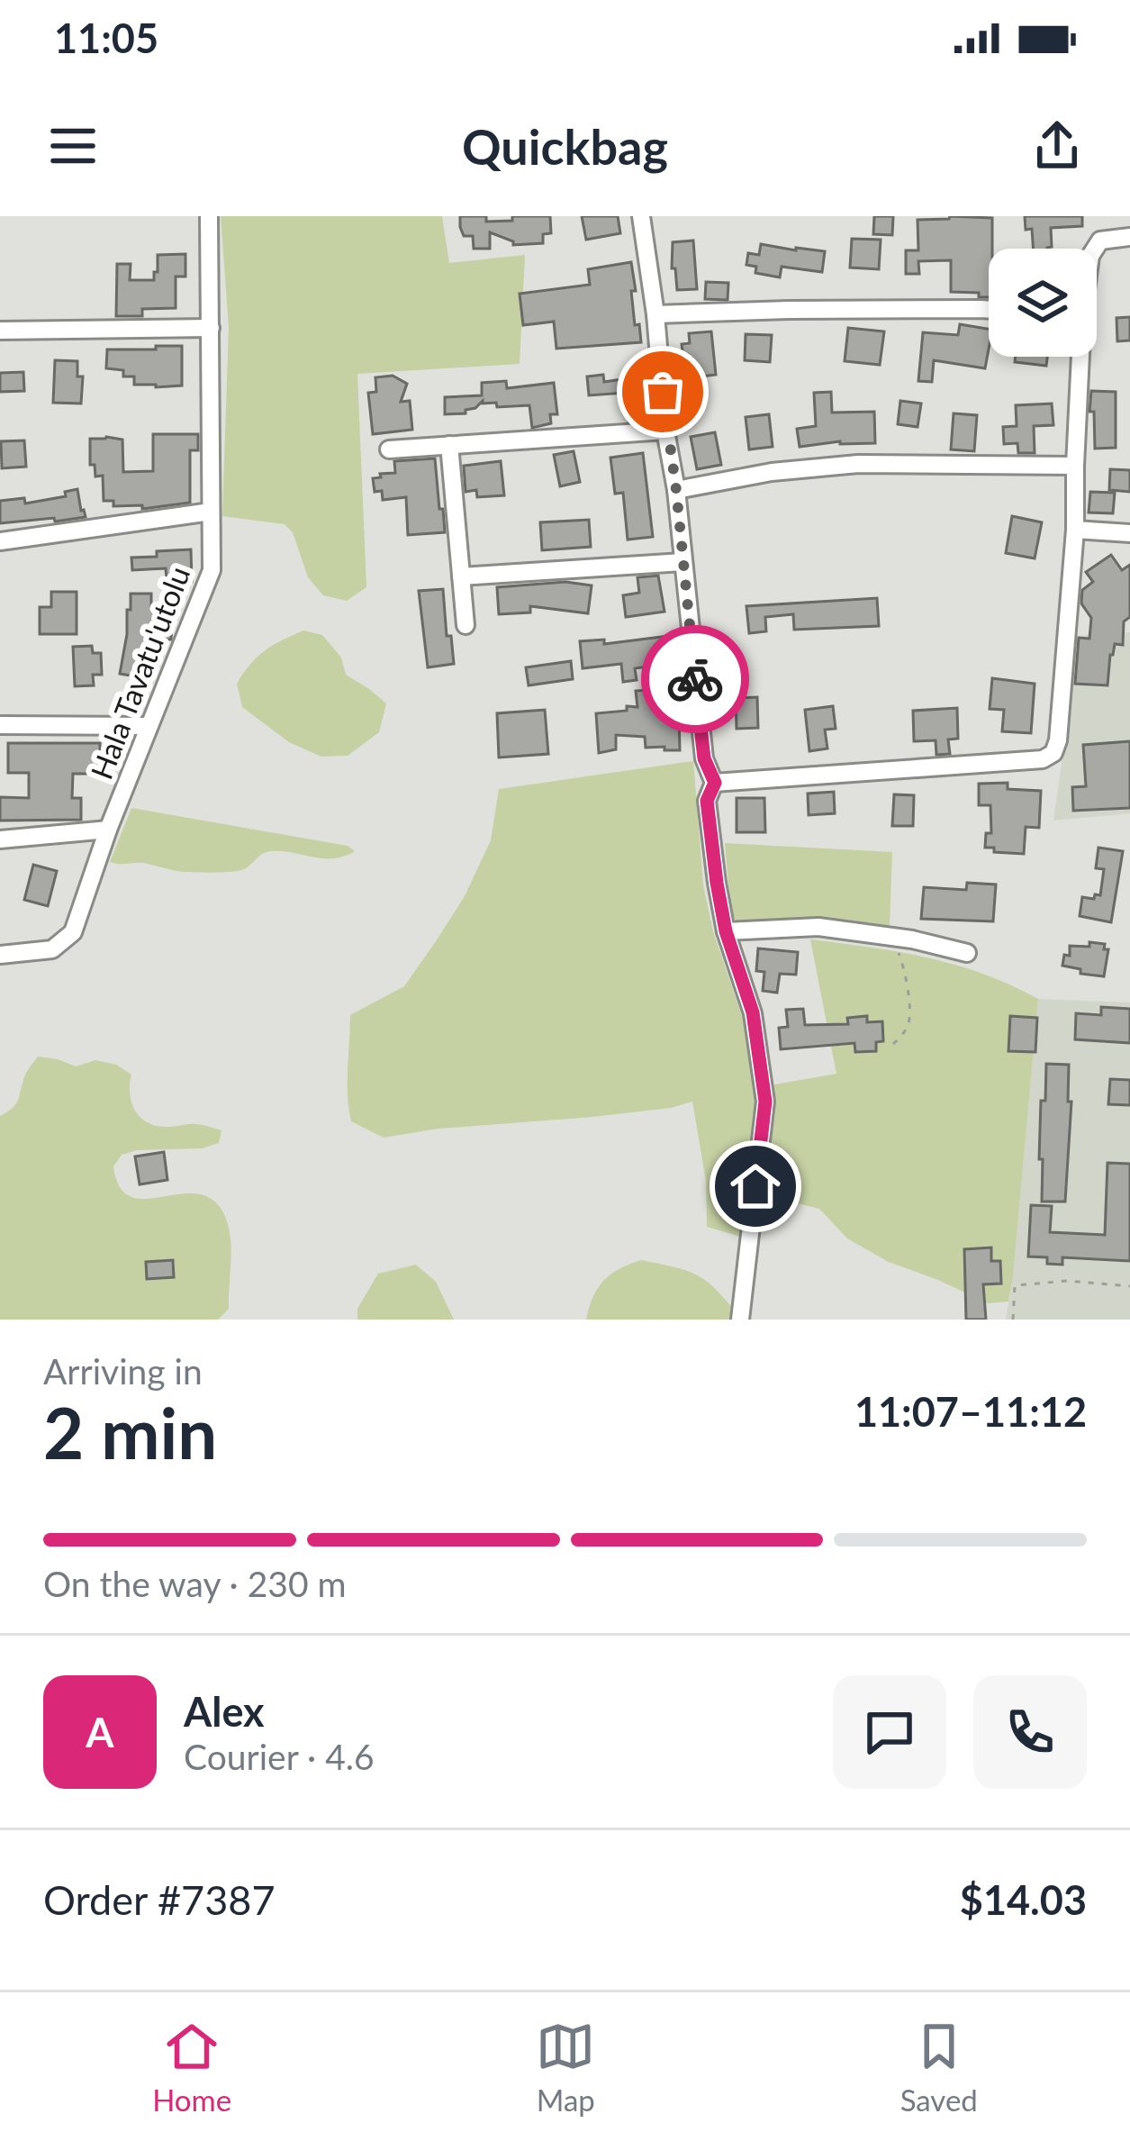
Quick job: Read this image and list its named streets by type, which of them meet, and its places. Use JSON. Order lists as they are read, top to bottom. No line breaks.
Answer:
{"streets":{"street":["Hala Tavatu'utolu"]},"page":{"status":"11:05","header":"Quickbag","heading":["2 min","Arriving in","11:07–11:12"],"panel":["Alex","Courier · 4.6","Order #7387","$14.03"],"bar":"On the way · 230 m","round":"A","tabs":["Home","Map","Saved"]}}
